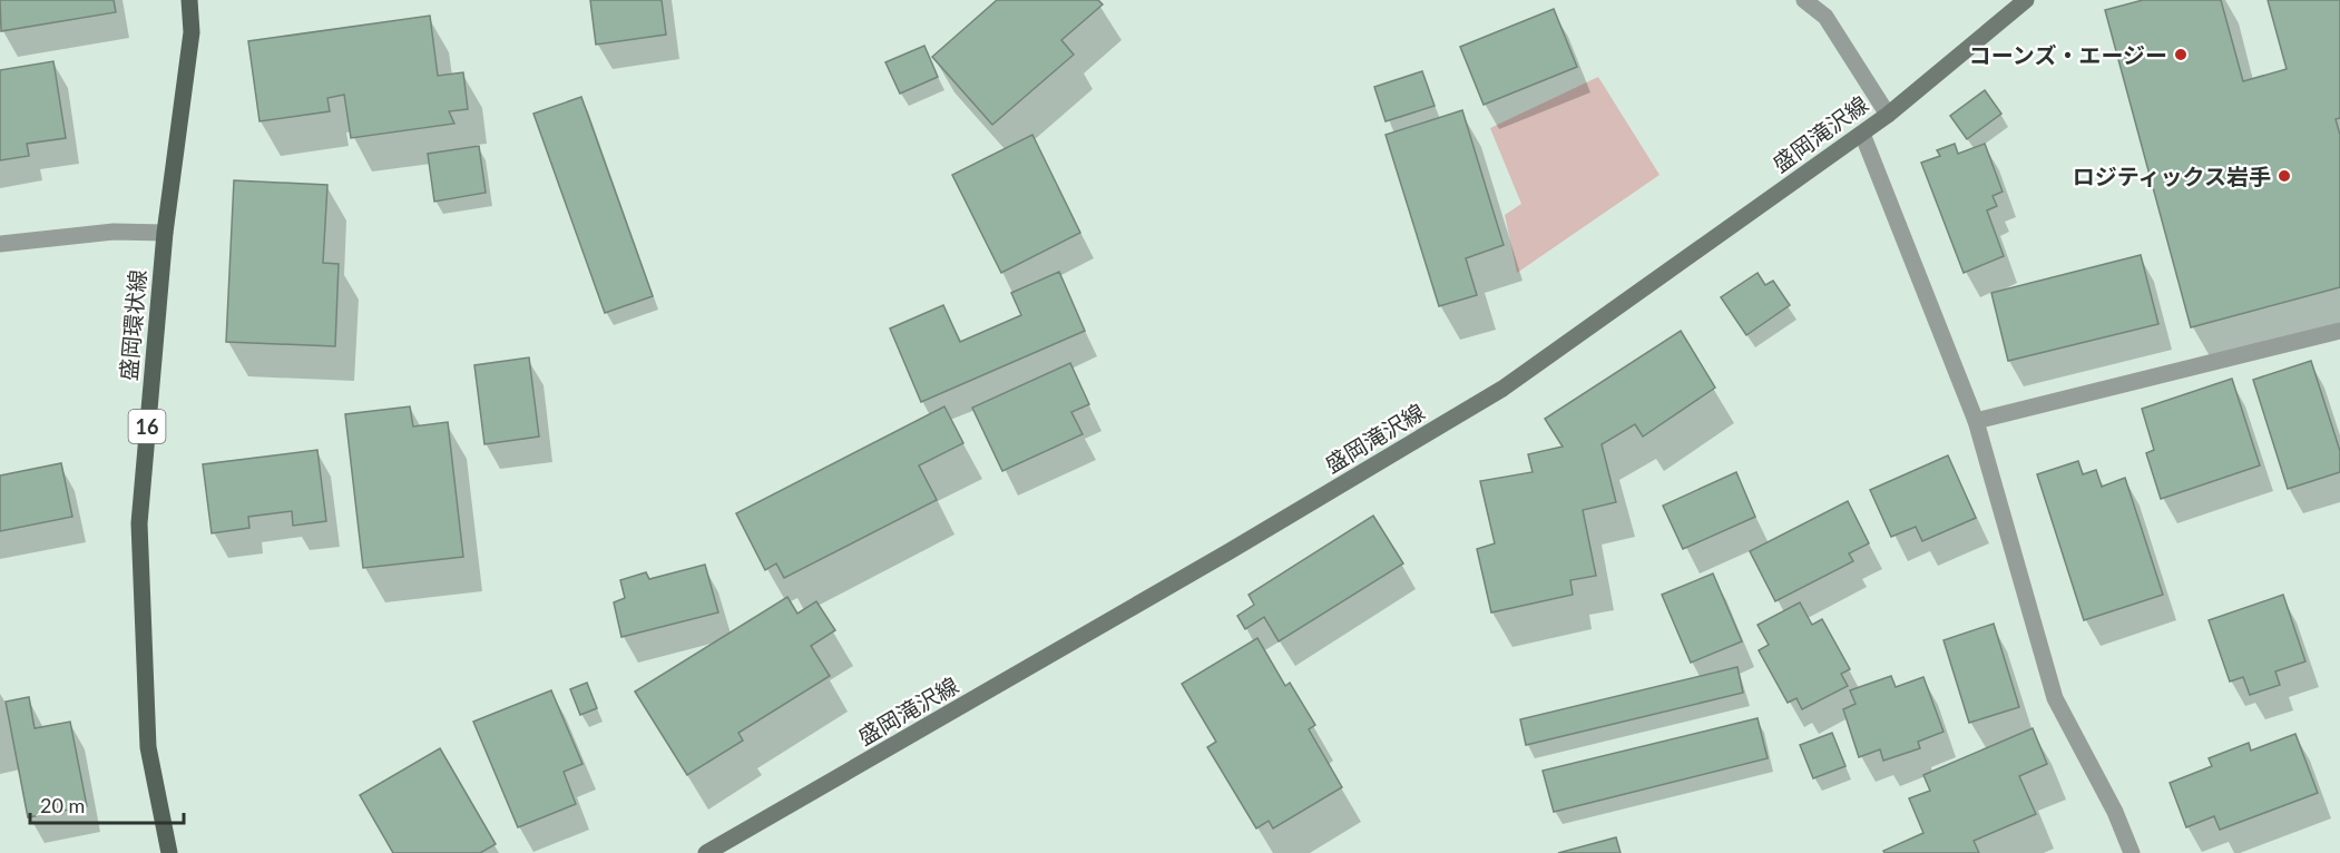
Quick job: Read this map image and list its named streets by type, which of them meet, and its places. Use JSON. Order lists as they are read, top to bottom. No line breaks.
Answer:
{"streets":{"main road":["盛岡滝沢線","盛岡環状線","16"]},"places":["コーンズ・エージー","ロジティックス岩手"],"scale_bar":"20 m"}
